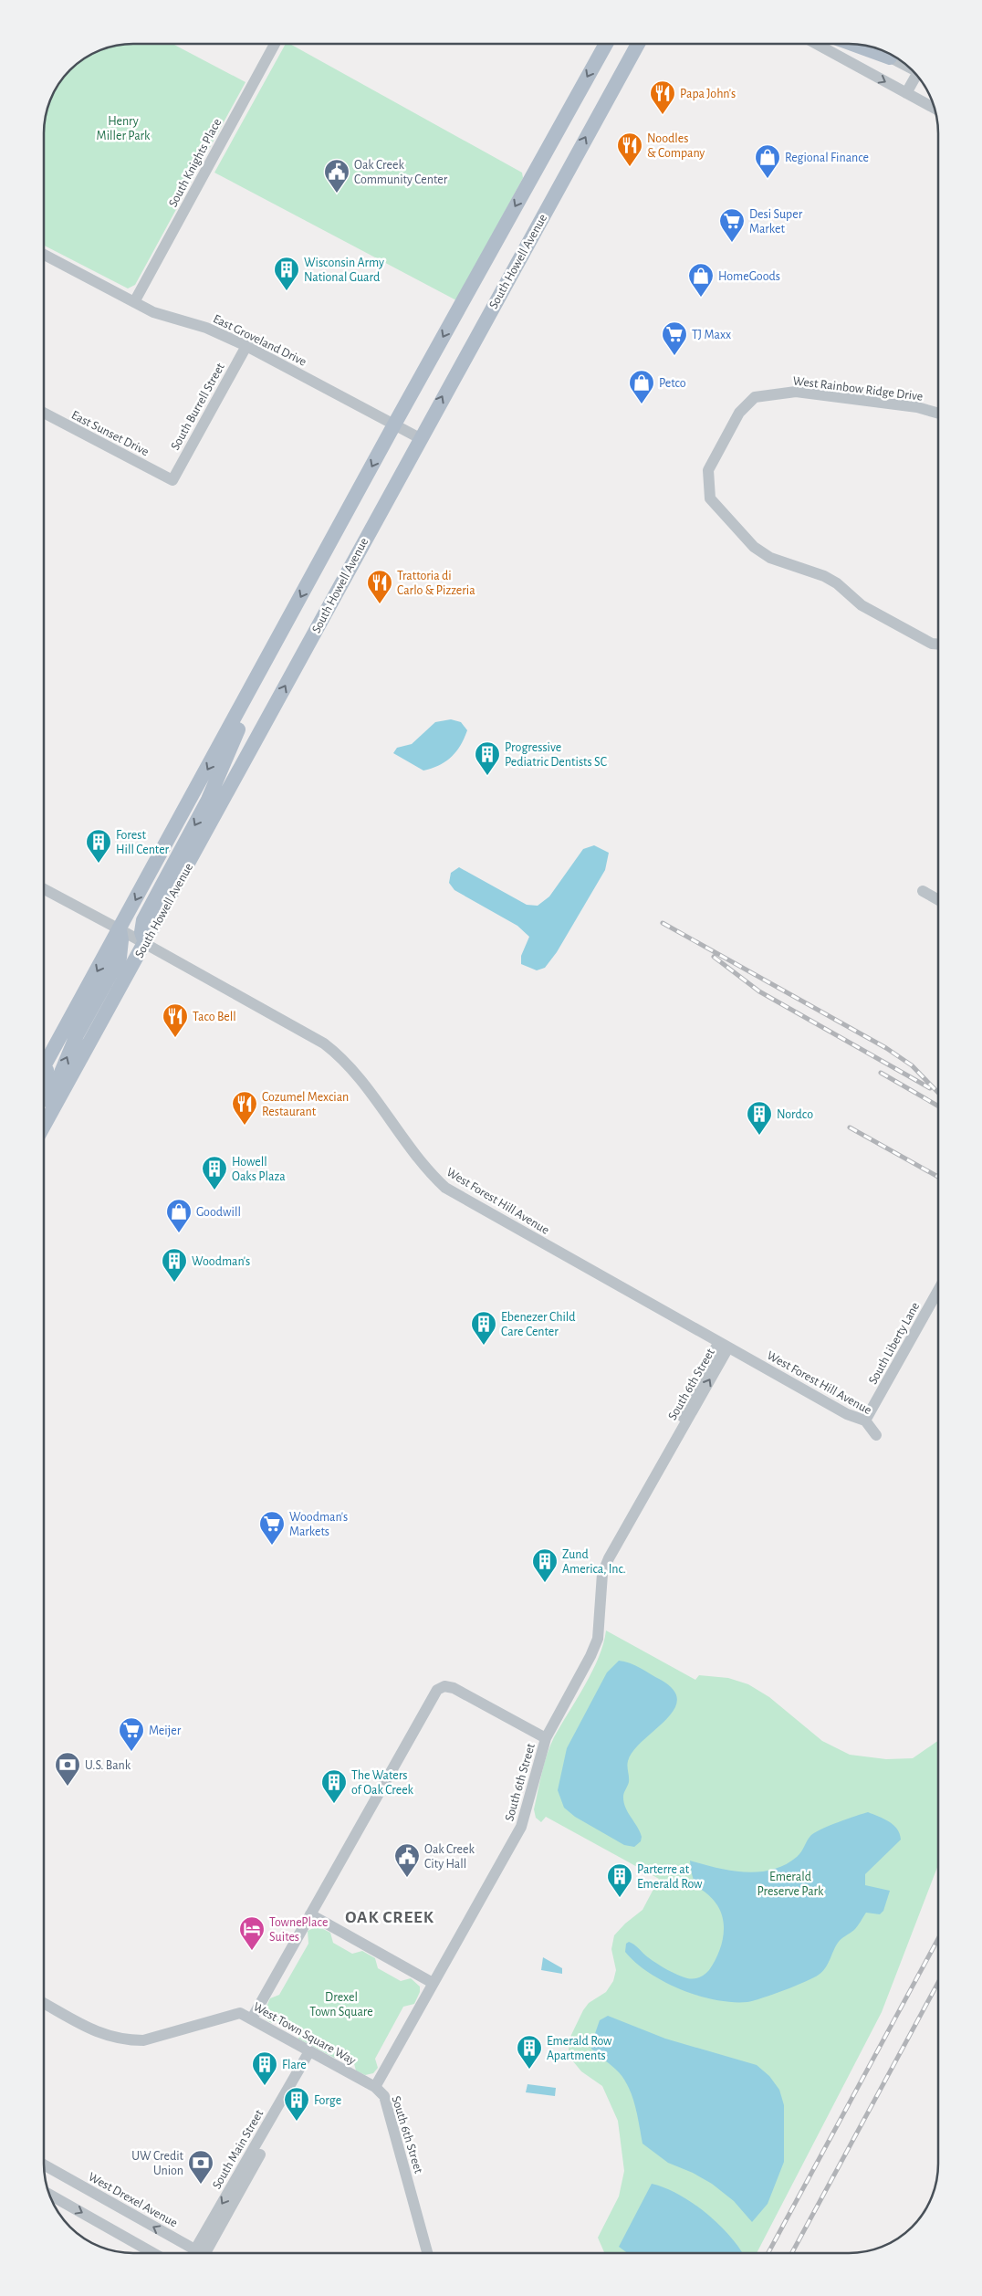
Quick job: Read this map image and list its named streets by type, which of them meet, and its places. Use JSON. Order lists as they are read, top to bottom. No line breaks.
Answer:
{"streets":{"main road":["South Howell Avenue"],"street":["South Knights Place","East Groveland Drive","West Rainbow Ridge Drive","South Burrell Street","East Sunset Drive","West Forest Hill Avenue","South Liberty Lane","South 6th Street","West Town Square Way","South Main Street","West Drexel Avenue"]},"crossings":[["South Knights Place","East Groveland Drive"],["South Howell Avenue","East Groveland Drive"],["South Howell Avenue","West Forest Hill Avenue"],["East Groveland Drive","South Burrell Street"],["South Burrell Street","East Sunset Drive"],["West Forest Hill Avenue","South Liberty Lane"],["West Forest Hill Avenue","South 6th Street"],["South 6th Street","West Town Square Way"],["West Town Square Way","South Main Street"]],"districts":["OAK CREEK"],"parks":["Henry Miller Park","Emerald Preserve Park","Drexel Town Square"],"places":{"restaurant":["Papa John's","Noodles & Company","Trattoria di Carlo & Pizzeria","Taco Bell","Cozumel Mexcian Restaurant"],"shop":["Regional Finance","HomeGoods","Petco","Goodwill"],"public building":["Oak Creek Community Center","Oak Creek City Hall"],"supermarket":["Desi Super Market","TJ Maxx","Woodman's Markets","Meijer"],"building":["Wisconsin Army National Guard","Progressive Pediatric Dentists SC","Forest Hill Center","Nordco","Howell Oaks Plaza","Woodman's","Ebenezer Child Care Center","Zund America, Inc.","The Waters of Oak Creek","Parterre at Emerald Row","Emerald Row Apartments","Flare","Forge"],"bank":["U.S. Bank","UW Credit Union"],"hotel":["TownePlace Suites"]}}
